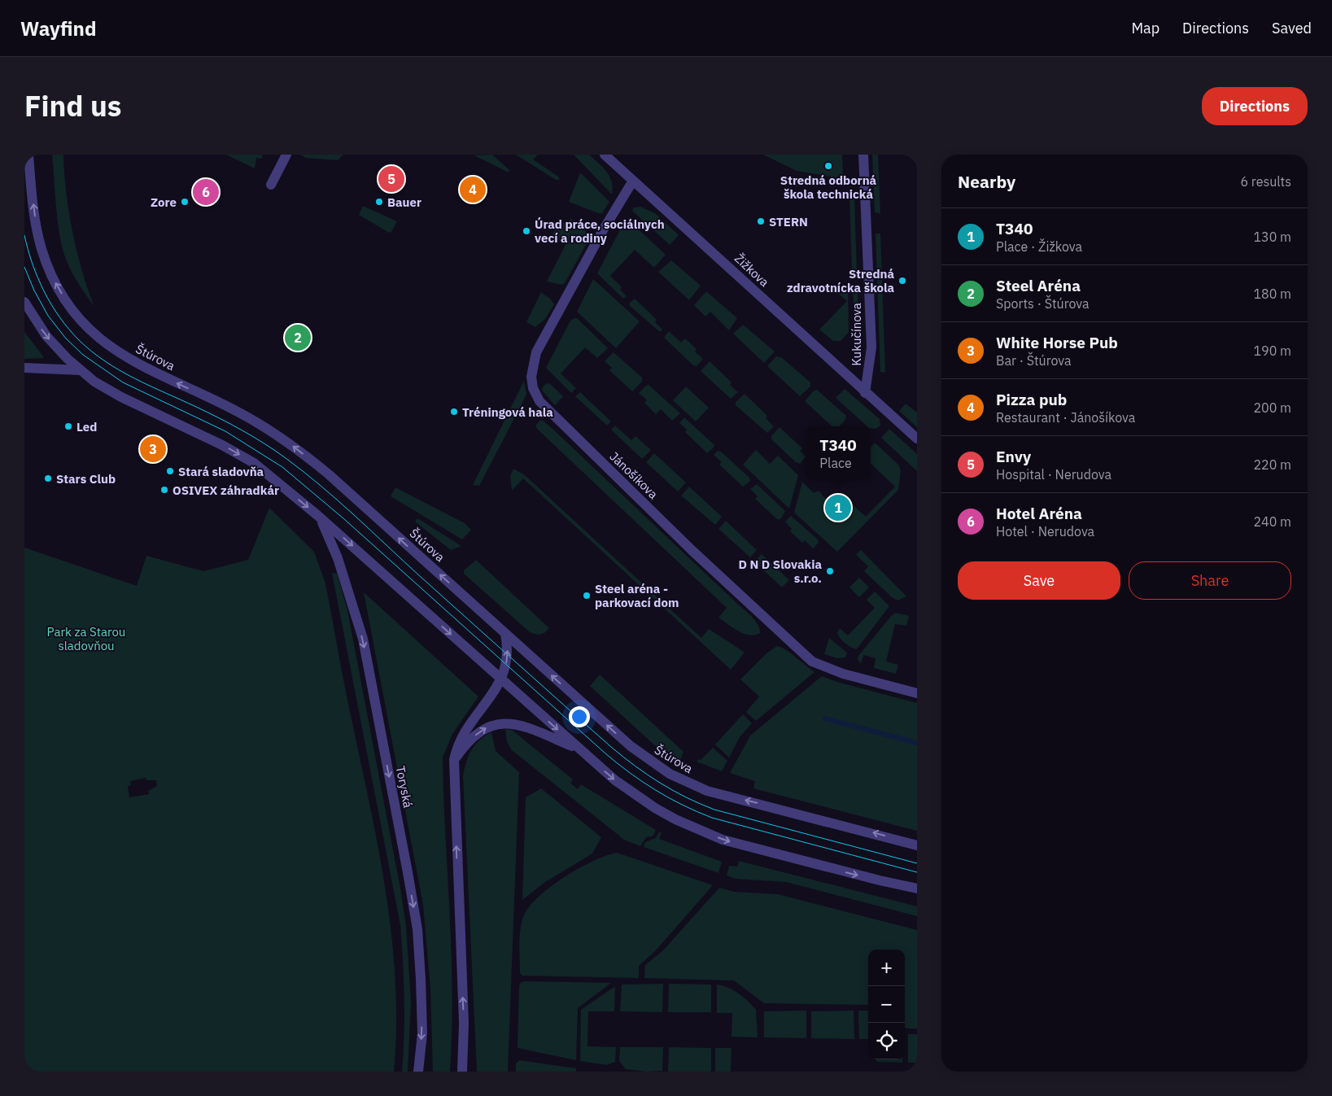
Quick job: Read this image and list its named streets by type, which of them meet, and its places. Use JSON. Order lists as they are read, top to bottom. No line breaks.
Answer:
{"streets":{"street":["Žižkova","Kukučínova","Štúrova","Jánošíkova","Toryská"]},"crossings":[["Žižkova","Kukučínova"],["Žižkova","Jánošíkova"]],"parks":["Park za Starou sladovňou"],"places":["Stredná odborná škola technická","Zore","Bauer","STERN","Úrad práce, sociálnych vecí a rodiny","Stredná zdravotnícka škola","Tréningová hala","Led","Stará sladovňa","Stars Club","OSIVEX záhradkár","D N D Slovakia s.r.o.","Steel aréna - parkovací dom"],"page":{"header":"Wayfind","nav":["Map","Directions","Saved"],"title":"Find us","buttons":["Directions",["Save","Share"]],"heading":["Nearby","6 results"],"pins":["5","4","6","2","3","1"],"list":[{"mark":"1","name":"T340","note":"Place · Žižkova","value":"130 m"},{"mark":"2","name":"Steel Aréna","note":"Sports · Štúrova","value":"180 m"},{"mark":"3","name":"White Horse Pub","note":"Bar · Štúrova","value":"190 m"},{"mark":"4","name":"Pizza pub","note":"Restaurant · Jánošíkova","value":"200 m"},{"mark":"5","name":"Envy","note":"Hospital · Nerudova","value":"220 m"},{"mark":"6","name":"Hotel Aréna","note":"Hotel · Nerudova","value":"240 m"}],"popup":["T340","Place"],"map_buttons":["+","−"]}}
